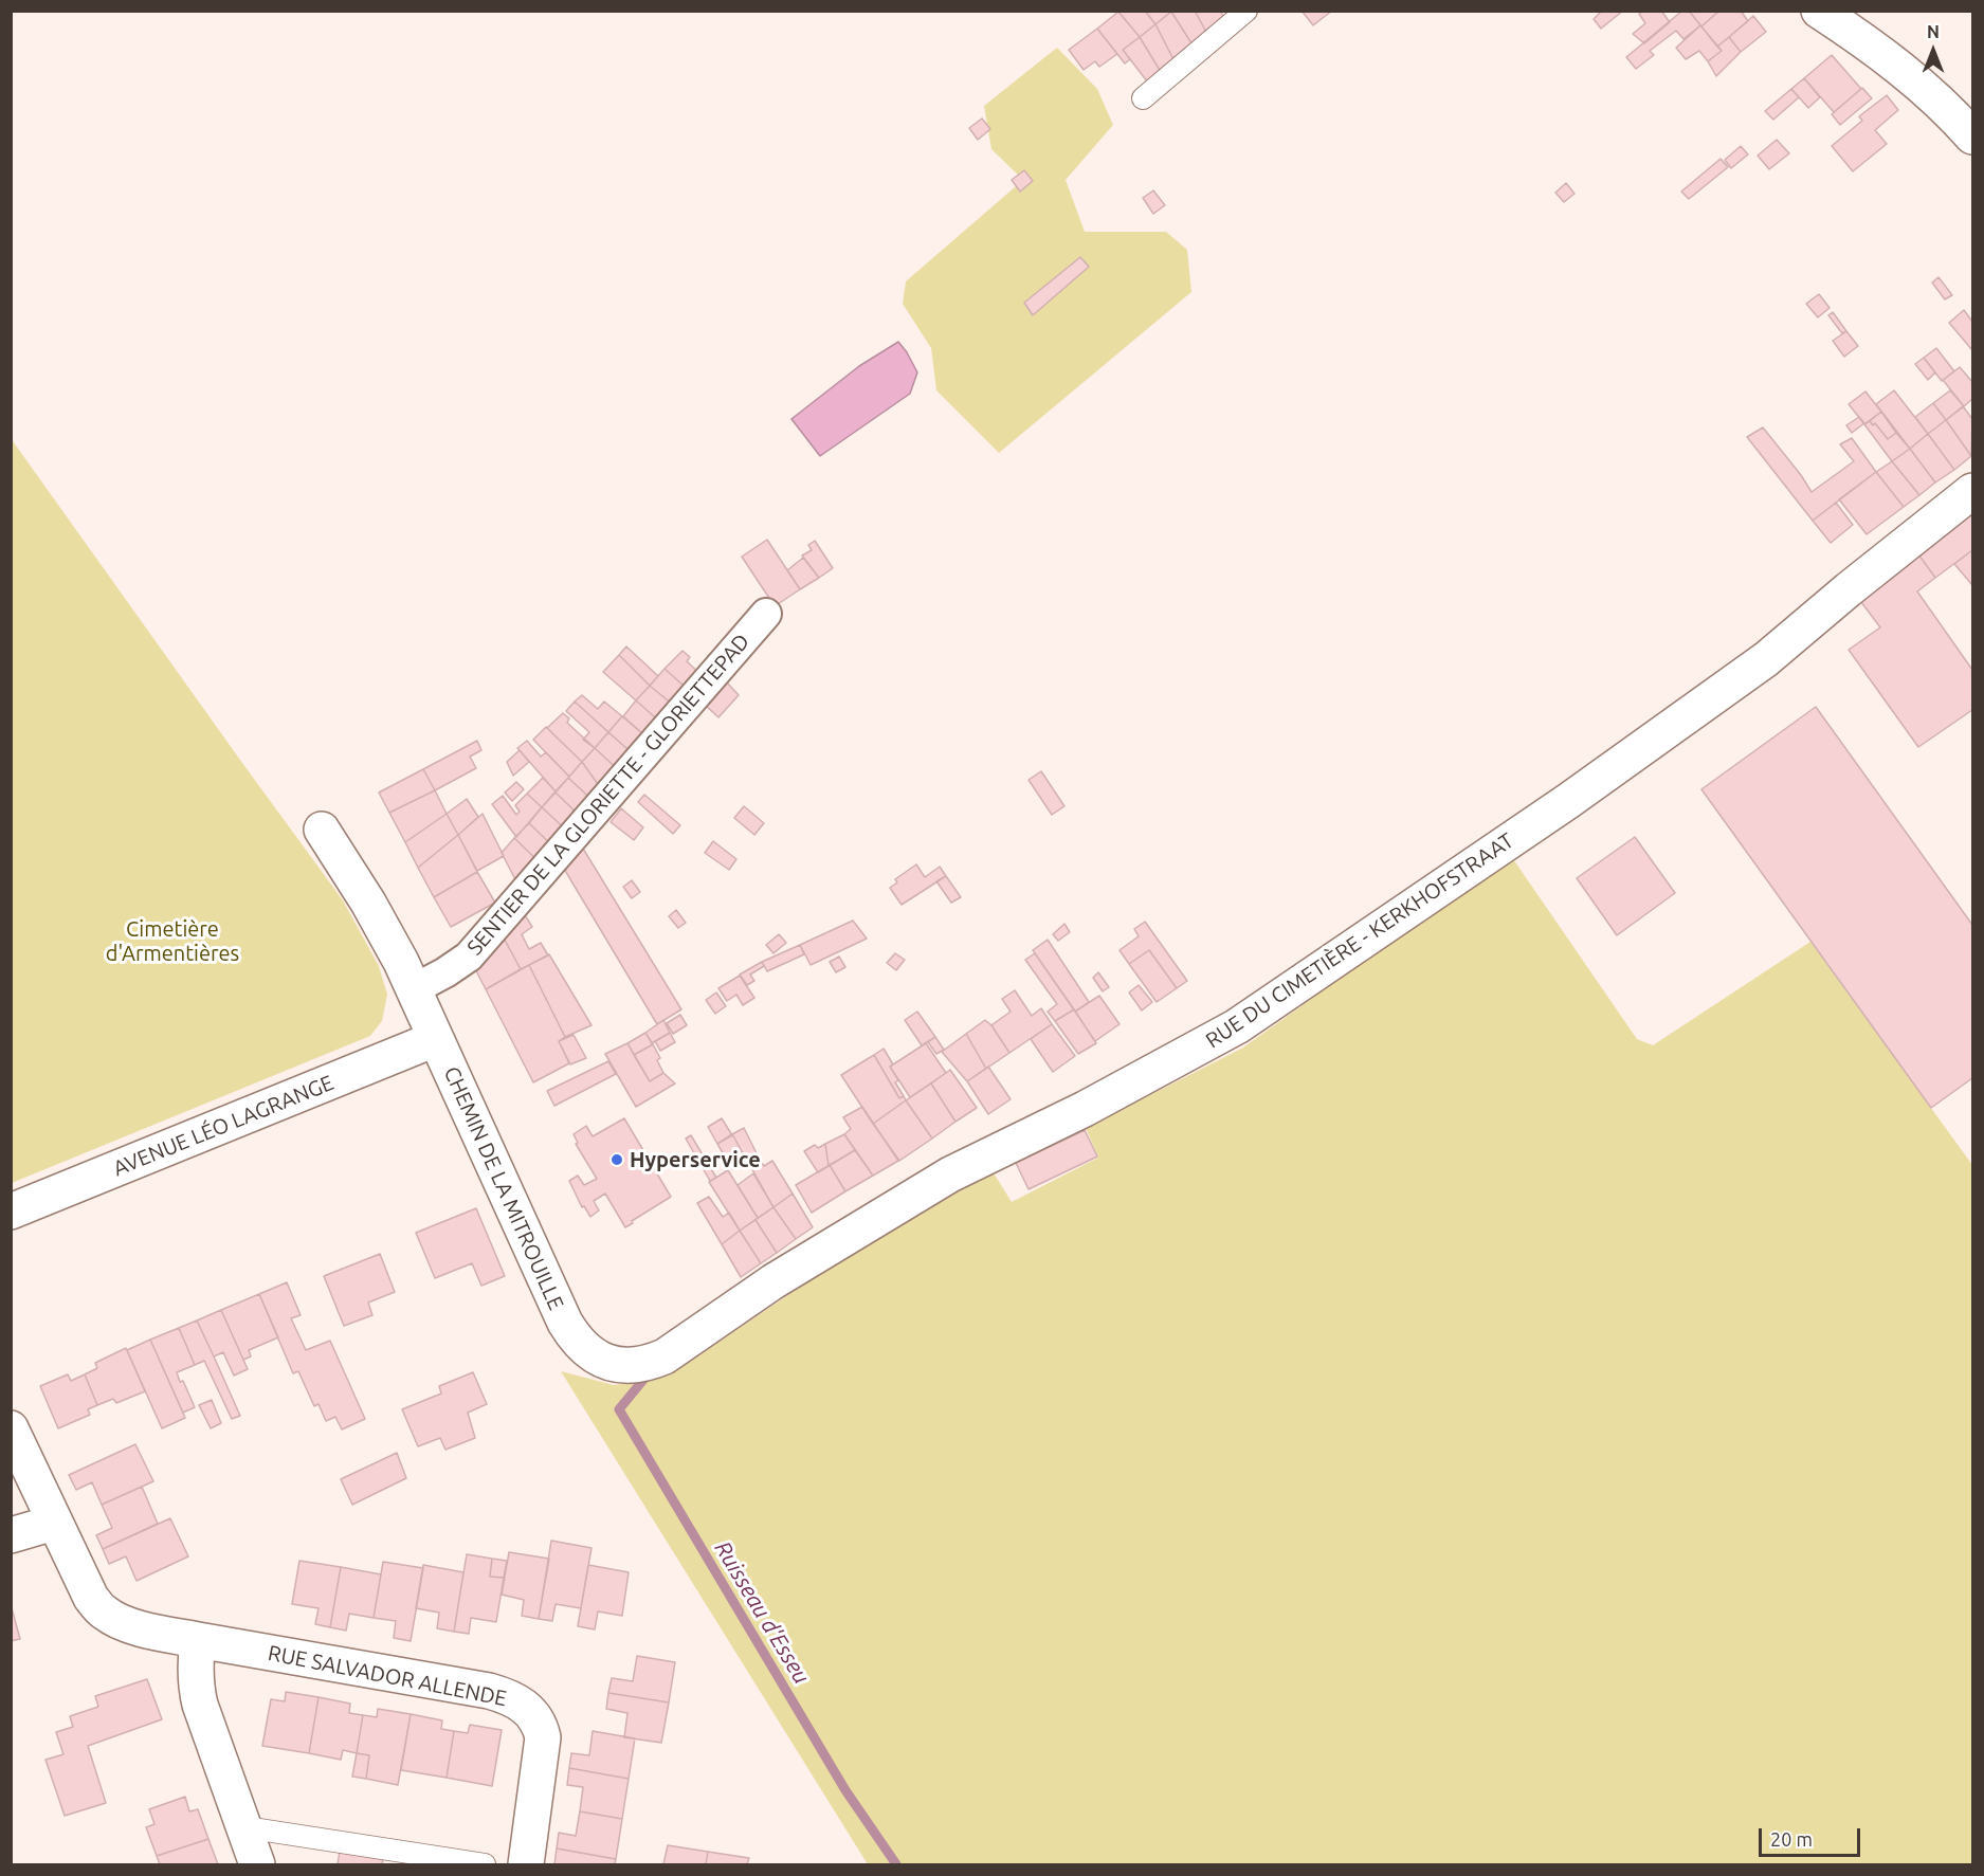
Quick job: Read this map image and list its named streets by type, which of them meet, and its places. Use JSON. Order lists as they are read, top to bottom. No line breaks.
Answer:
{"streets":{"street":["SENTIER DE LA GLORIETTE - GLORIETTEPAD","RUE DU CIMETIÈRE - KERKHOFSTRAAT","AVENUE LÉO LAGRANGE","CHEMIN DE LA MITROUILLE","RUE SALVADOR ALLENDE"]},"crossings":[["RUE DU CIMETIÈRE - KERKHOFSTRAAT","CHEMIN DE LA MITROUILLE"],["AVENUE LÉO LAGRANGE","CHEMIN DE LA MITROUILLE"]],"water":["Ruisseau d'Esseu"],"parks":["Cimetière d'Armentières"],"places":["Hyperservice"],"scale_bar":"20 m","north":"top"}
